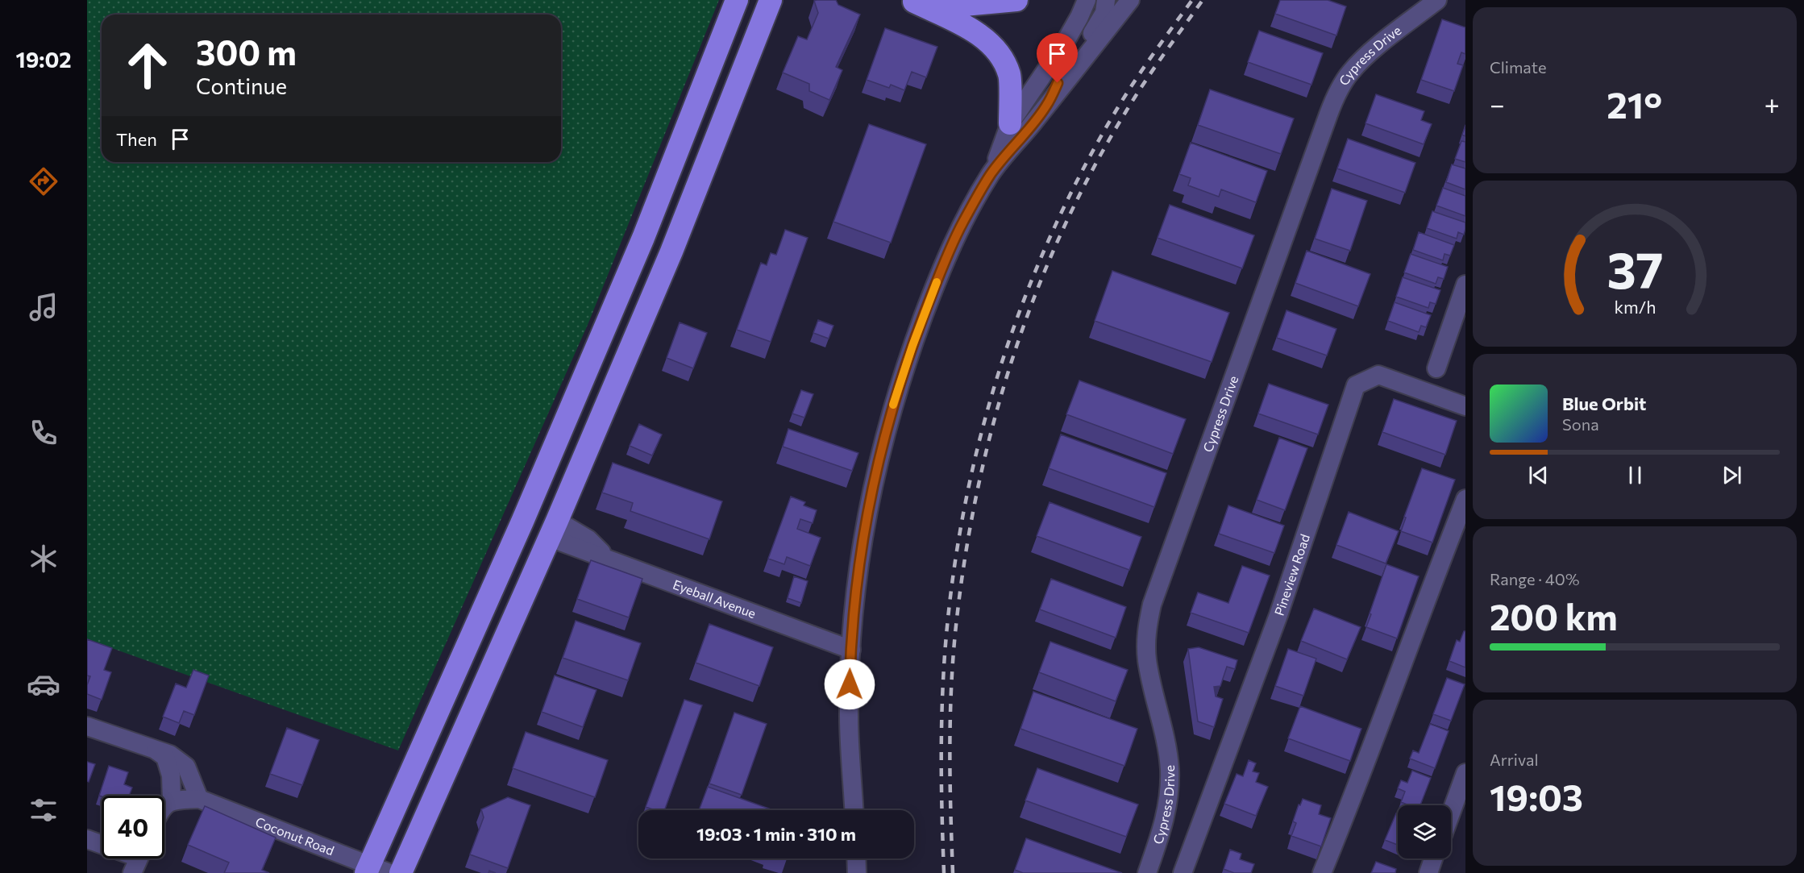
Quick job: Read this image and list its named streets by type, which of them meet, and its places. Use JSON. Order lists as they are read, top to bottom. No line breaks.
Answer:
{"streets":{"street":["Cypress Drive","Pineview Road","Eyeball Avenue","Coconut Road"]},"page":{"tabs":"19:02","tile":["Climate",["Range · 40%","200 km"],["Arrival","19:03"]],"turn":["300 m","Continue"],"heat":["−","21°","+"],"then":"Then","song":["Blue Orbit","Sona"],"limit":"40","trip":"19:03 · 1 min · 310 m","gauge":["37","km/h"]}}
